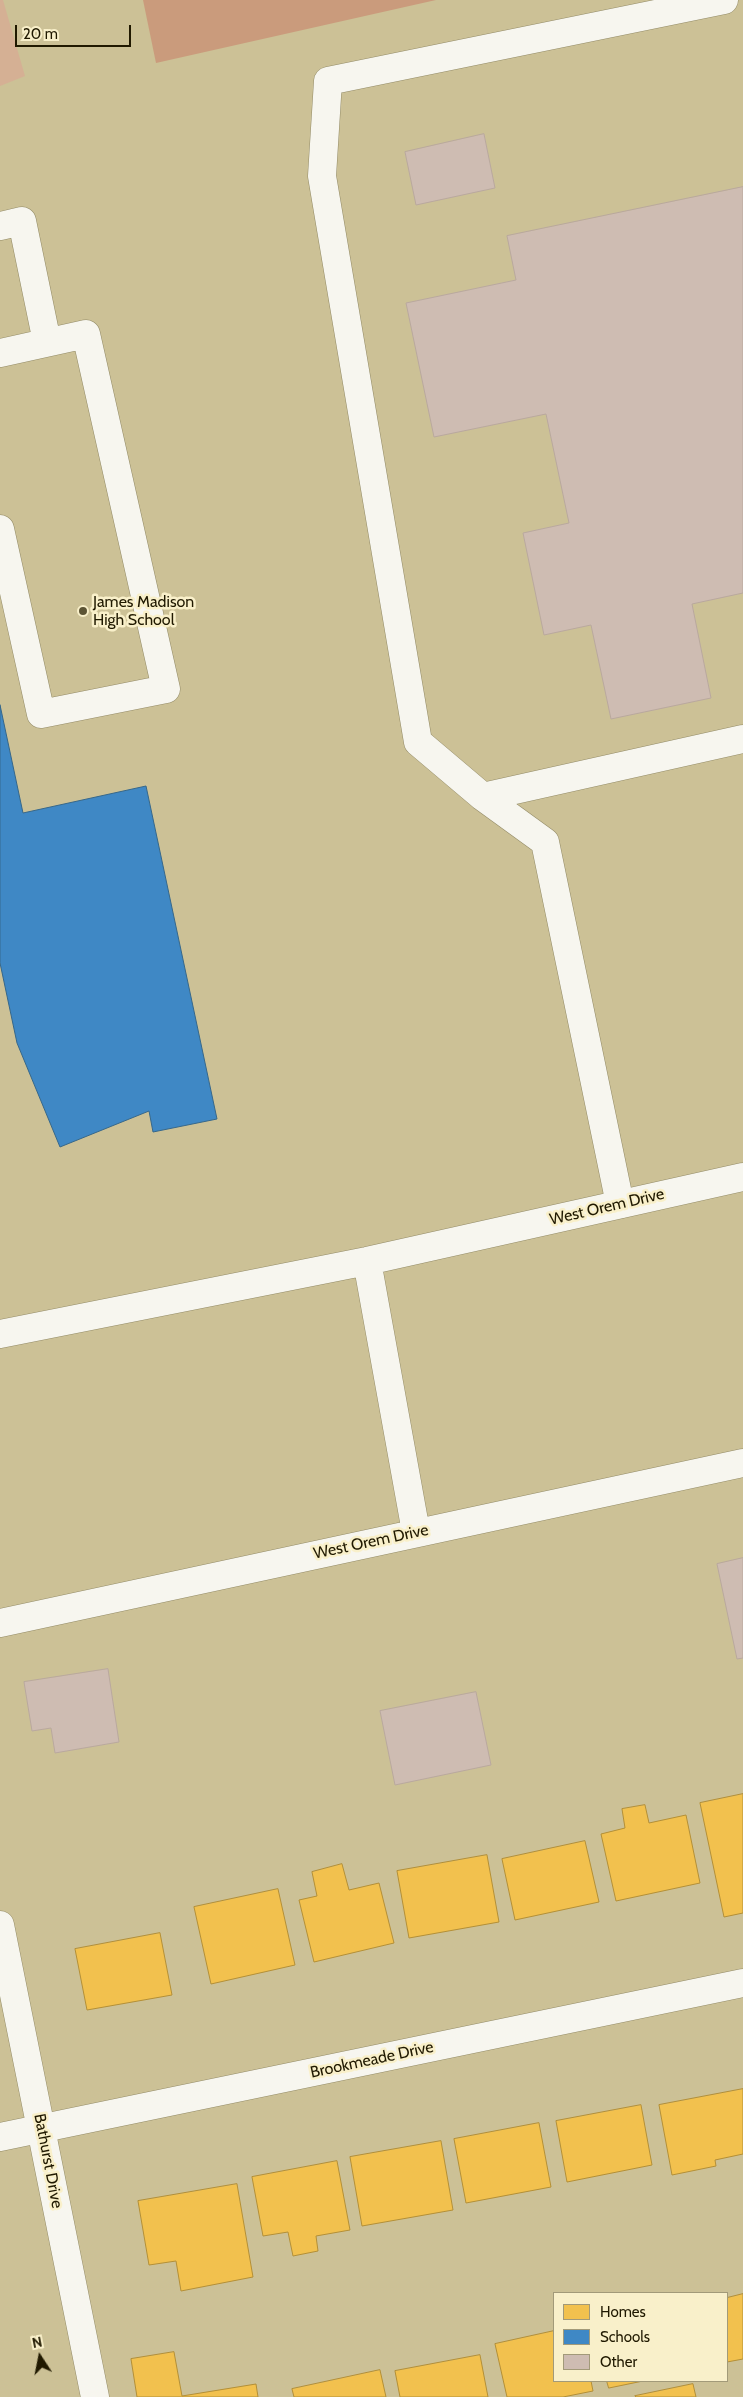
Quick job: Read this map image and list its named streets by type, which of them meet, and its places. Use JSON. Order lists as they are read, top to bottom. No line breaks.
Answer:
{"streets":{"main road":["West Orem Drive","Brookmeade Drive","Bathurst Drive"]},"crossings":[["Brookmeade Drive","Bathurst Drive"]],"places":["James Madison High School"],"legend":["Homes","Schools","Other"],"scale_bar":"20 m","north":"top"}
